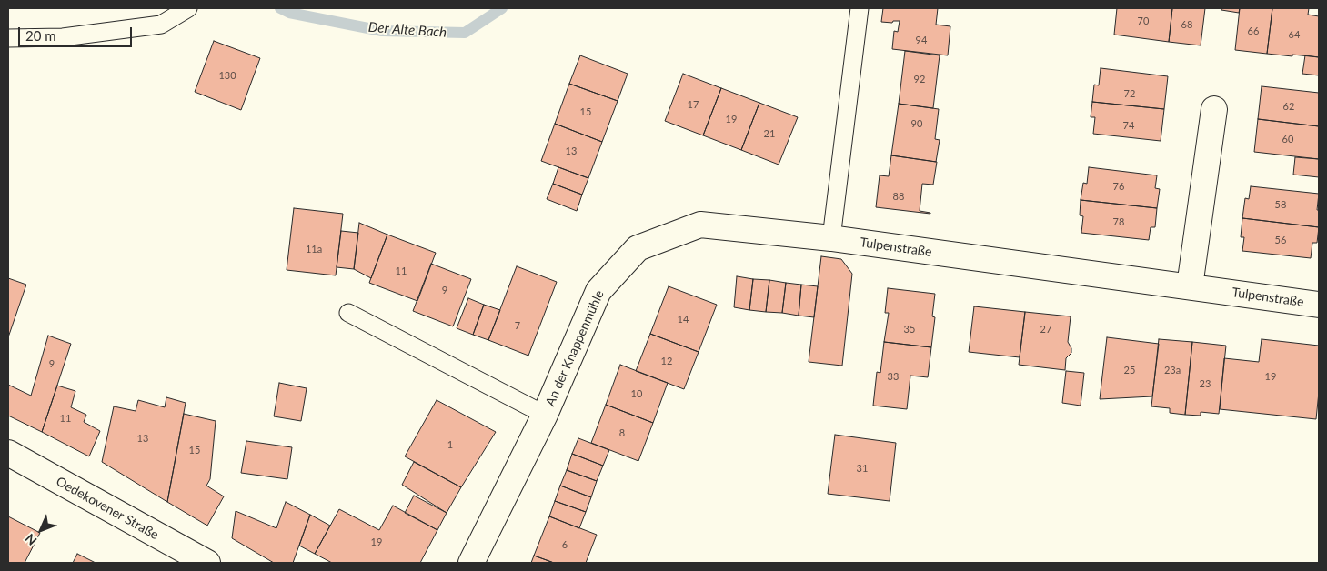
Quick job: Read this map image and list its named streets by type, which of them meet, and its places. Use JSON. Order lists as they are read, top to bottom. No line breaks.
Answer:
{"streets":{"street":["Tulpenstraße","An der Knappenmühle","Oedekovener Straße"]},"crossings":[["Tulpenstraße","An der Knappenmühle"]],"water":["Der Alte Bach"],"house_numbers":["70","68","66","64","94","130","92","72","17","62","15","19","90","74","21","60","13","76","88","58","78","56","11a","11","9","14","7","35","27","12","9","25","23a","33","19","23","10","11","8","13","1","15","31","19","6"],"scale_bar":"20 m","north":"bottom left"}
